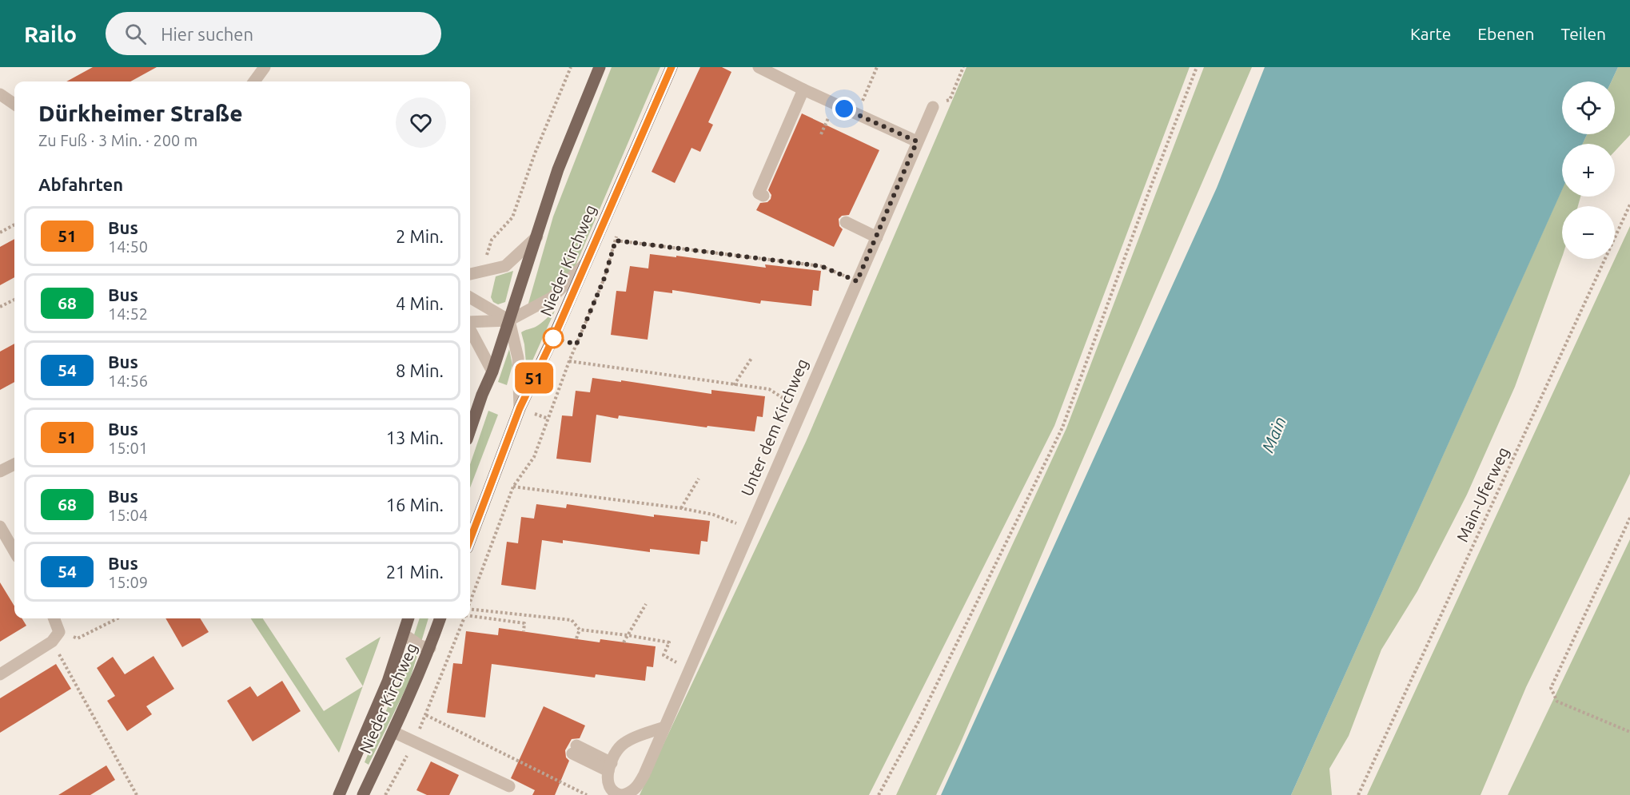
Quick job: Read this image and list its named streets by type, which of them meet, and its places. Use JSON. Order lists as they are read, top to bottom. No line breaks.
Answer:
{"streets":{"main road":["Nieder Kirchweg"],"street":["Unter dem Kirchweg"],"path":["Main-Uferweg"]},"water":["Main"],"lines":["bus line 51"],"page":{"header":"Railo","search":"Hier suchen","nav":["Karte","Ebenen","Teilen"],"on_map":"51","map_buttons":["+","−"],"heading":[["Dürkheimer Straße","Zu Fuß · 3 Min. · 200 m"],"Abfahrten"],"list":[{"mark":"51","name":"Bus","note":"14:50","value":"2 Min."},{"mark":"68","name":"Bus","note":"14:52","value":"4 Min."},{"mark":"54","name":"Bus","note":"14:56","value":"8 Min."},{"mark":"51","name":"Bus","note":"15:01","value":"13 Min."},{"mark":"68","name":"Bus","note":"15:04","value":"16 Min."},{"mark":"54","name":"Bus","note":"15:09","value":"21 Min."}]}}
